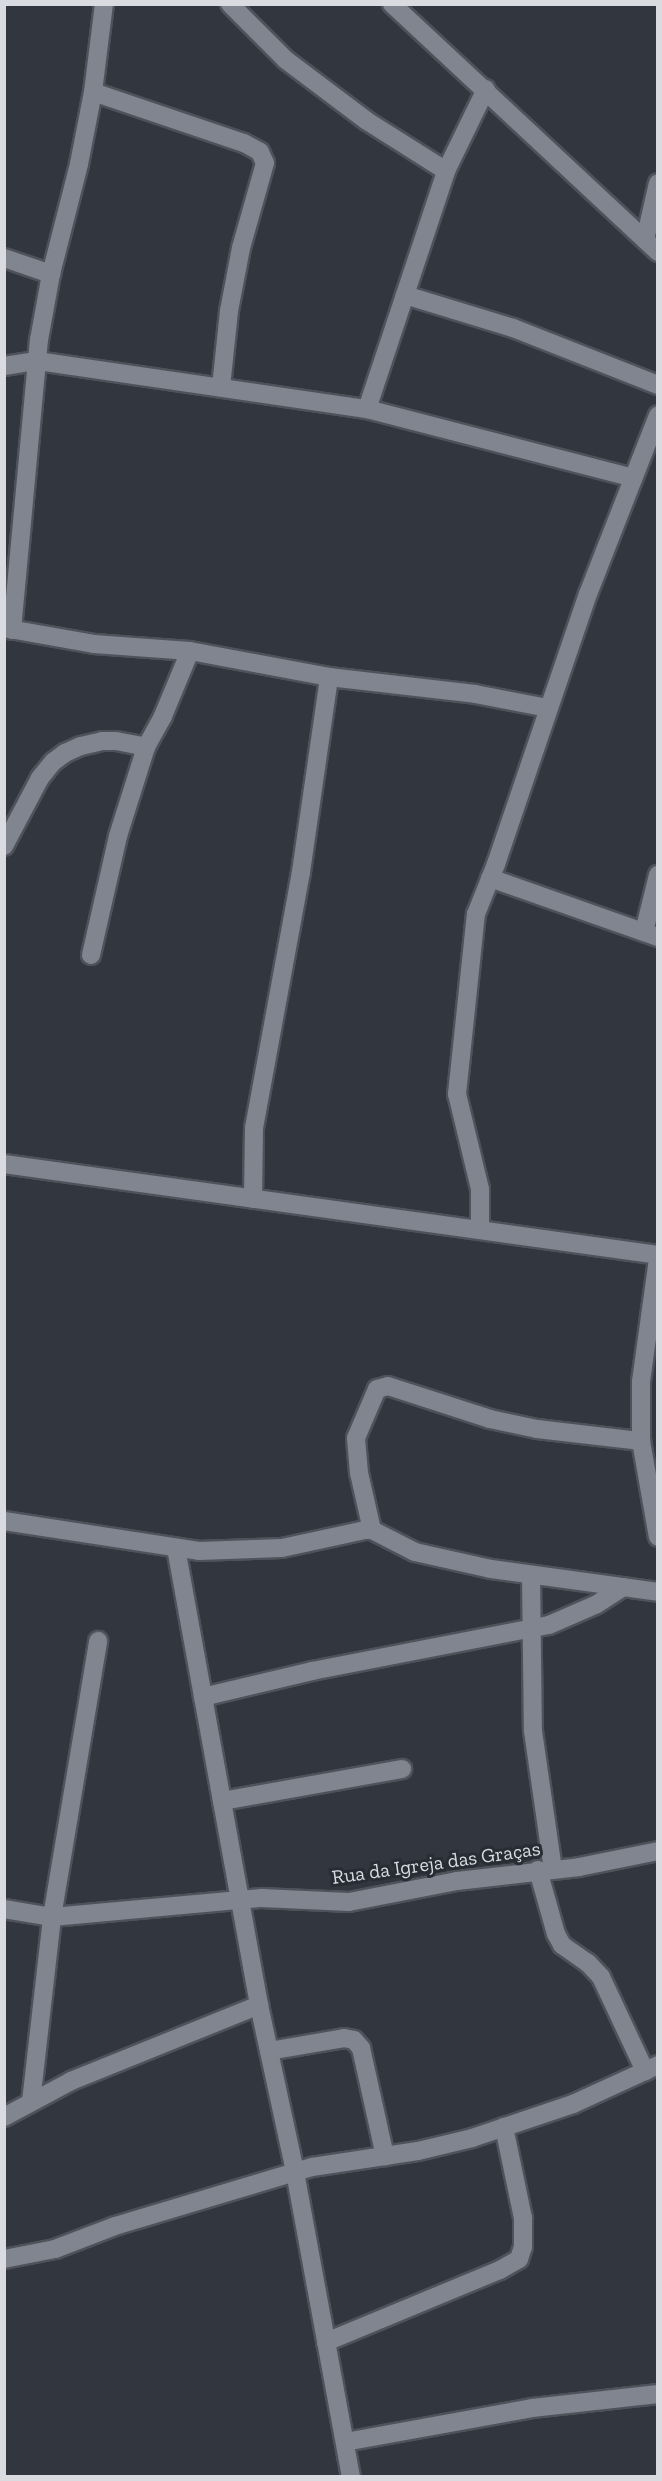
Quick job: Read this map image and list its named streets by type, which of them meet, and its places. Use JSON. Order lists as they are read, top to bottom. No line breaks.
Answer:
{"streets":{"street":["Rua da Igreja das Graças"]}}
